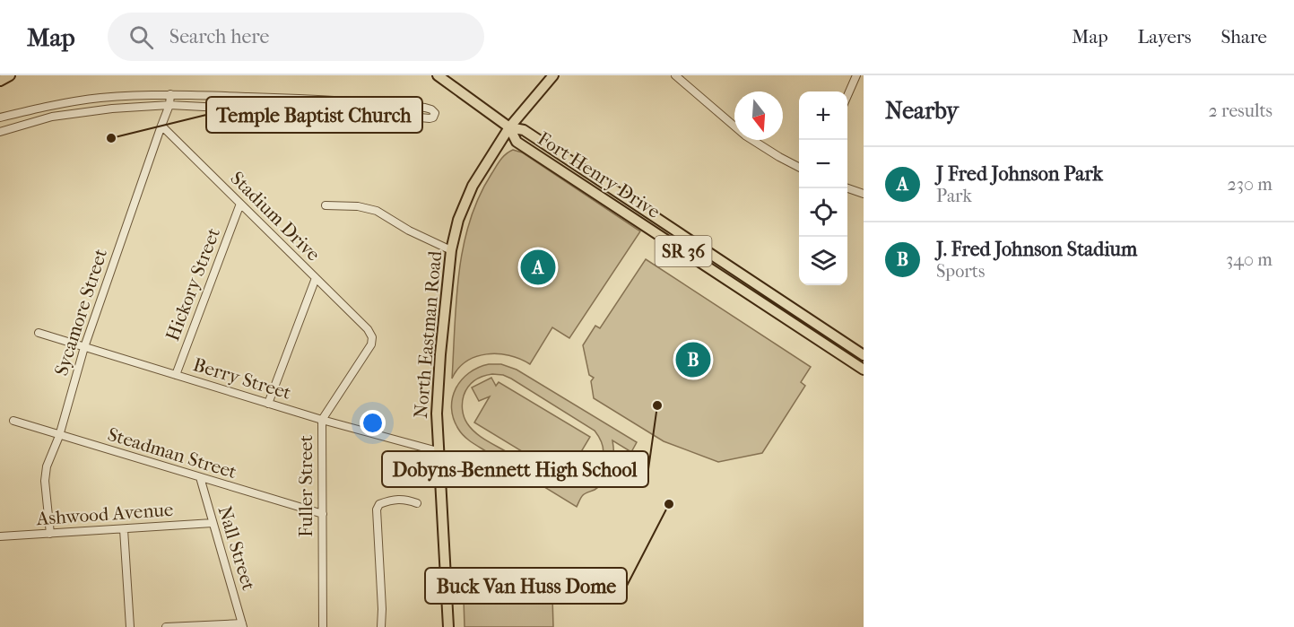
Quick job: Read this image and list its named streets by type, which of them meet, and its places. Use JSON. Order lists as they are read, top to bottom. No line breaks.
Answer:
{"streets":{"main road":["Fort Henry Drive","SR 36","North Eastman Road"],"street":["Stadium Drive","Hickory Street","Sycamore Street","Berry Street","Steadman Street","Fuller Street","Ashwood Avenue","Nall Street"]},"crossings":[["Fort Henry Drive","North Eastman Road"],["Stadium Drive","Hickory Street"],["Stadium Drive","Sycamore Street"],["Stadium Drive","Fuller Street"],["Hickory Street","Berry Street"],["Sycamore Street","Berry Street"],["Sycamore Street","Steadman Street"],["Sycamore Street","Ashwood Avenue"],["North Eastman Road","Berry Street"],["Berry Street","Fuller Street"],["Steadman Street","Fuller Street"],["Steadman Street","Nall Street"],["Ashwood Avenue","Nall Street"]],"places":["Temple Baptist Church","Dobyns-Bennett High School","Buck Van Huss Dome"],"north":"bottom","page":{"header":"Map","search":"Search here","nav":["Map","Layers","Share"],"heading":["Nearby","2 results"],"map_buttons":["+","−"],"list":[{"mark":"A","name":"J Fred Johnson Park","note":"Park","value":"230 m"},{"mark":"B","name":"J. Fred Johnson Stadium","note":"Sports","value":"340 m"}],"pins":["A","B"]}}
